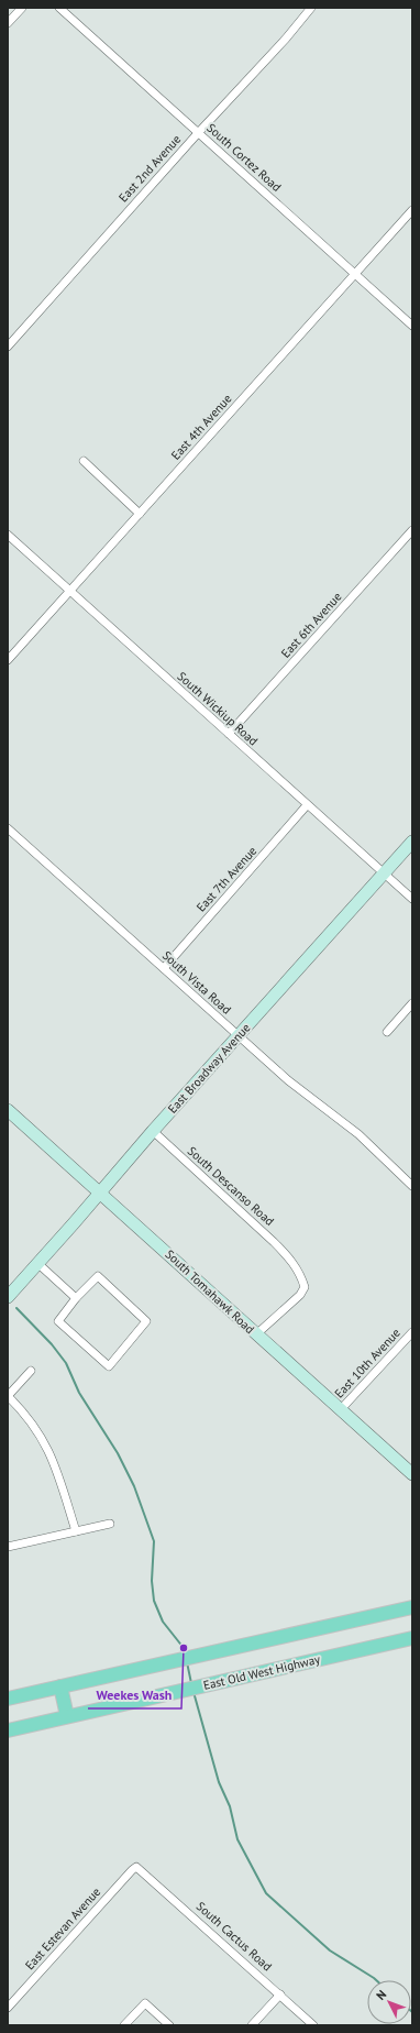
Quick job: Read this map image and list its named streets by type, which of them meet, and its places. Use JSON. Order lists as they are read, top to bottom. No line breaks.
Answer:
{"streets":{"main road":["East Broadway Avenue","South Tomahawk Road","East Old West Highway"],"street":["South Cortez Road","East 2nd Avenue","East 4th Avenue","East 6th Avenue","South Wickiup Road","East 7th Avenue","South Vista Road","South Descanso Road","East 10th Avenue","East Estevan Avenue","South Cactus Road"]},"crossings":[["South Cortez Road","East 2nd Avenue"],["South Cortez Road","East 4th Avenue"],["East 4th Avenue","South Wickiup Road"],["East 6th Avenue","South Wickiup Road"],["South Wickiup Road","East 7th Avenue"],["South Wickiup Road","East Broadway Avenue"],["East 7th Avenue","South Vista Road"],["South Vista Road","East Broadway Avenue"],["East Broadway Avenue","South Descanso Road"],["East Broadway Avenue","South Tomahawk Road"],["South Descanso Road","South Tomahawk Road"],["South Tomahawk Road","East 10th Avenue"],["East Estevan Avenue","South Cactus Road"]],"places":["Weekes Wash"],"north":"top left"}
